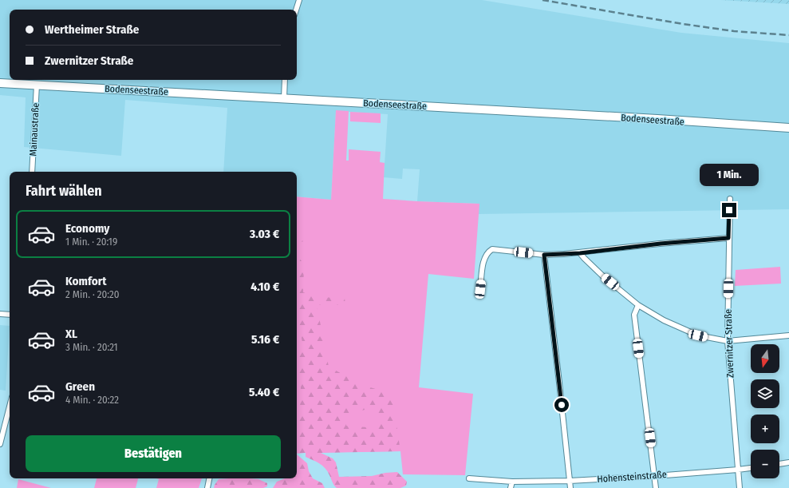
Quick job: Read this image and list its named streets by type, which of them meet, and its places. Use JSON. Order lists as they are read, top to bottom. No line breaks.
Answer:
{"streets":{"main road":["Bodenseestraße"],"street":["Mainaustraße","Zwernitzer Straße","Hohensteinstraße"]},"crossings":[["Bodenseestraße","Mainaustraße"],["Zwernitzer Straße","Hohensteinstraße"]],"north":"bottom","page":{"banner":["Wertheimer Straße","Zwernitzer Straße"],"bubble":"1 Min.","heading":"Fahrt wählen","list":[{"name":"Economy","note":"1 Min. · 20:19","value":"3.03 €"},{"name":"Komfort","note":"2 Min. · 20:20","value":"4.10 €"},{"name":"XL","note":"3 Min. · 20:21","value":"5.16 €"},{"name":"Green","note":"4 Min. · 20:22","value":"5.40 €"}],"map_buttons":["+","−"],"buttons":"Bestätigen"}}
